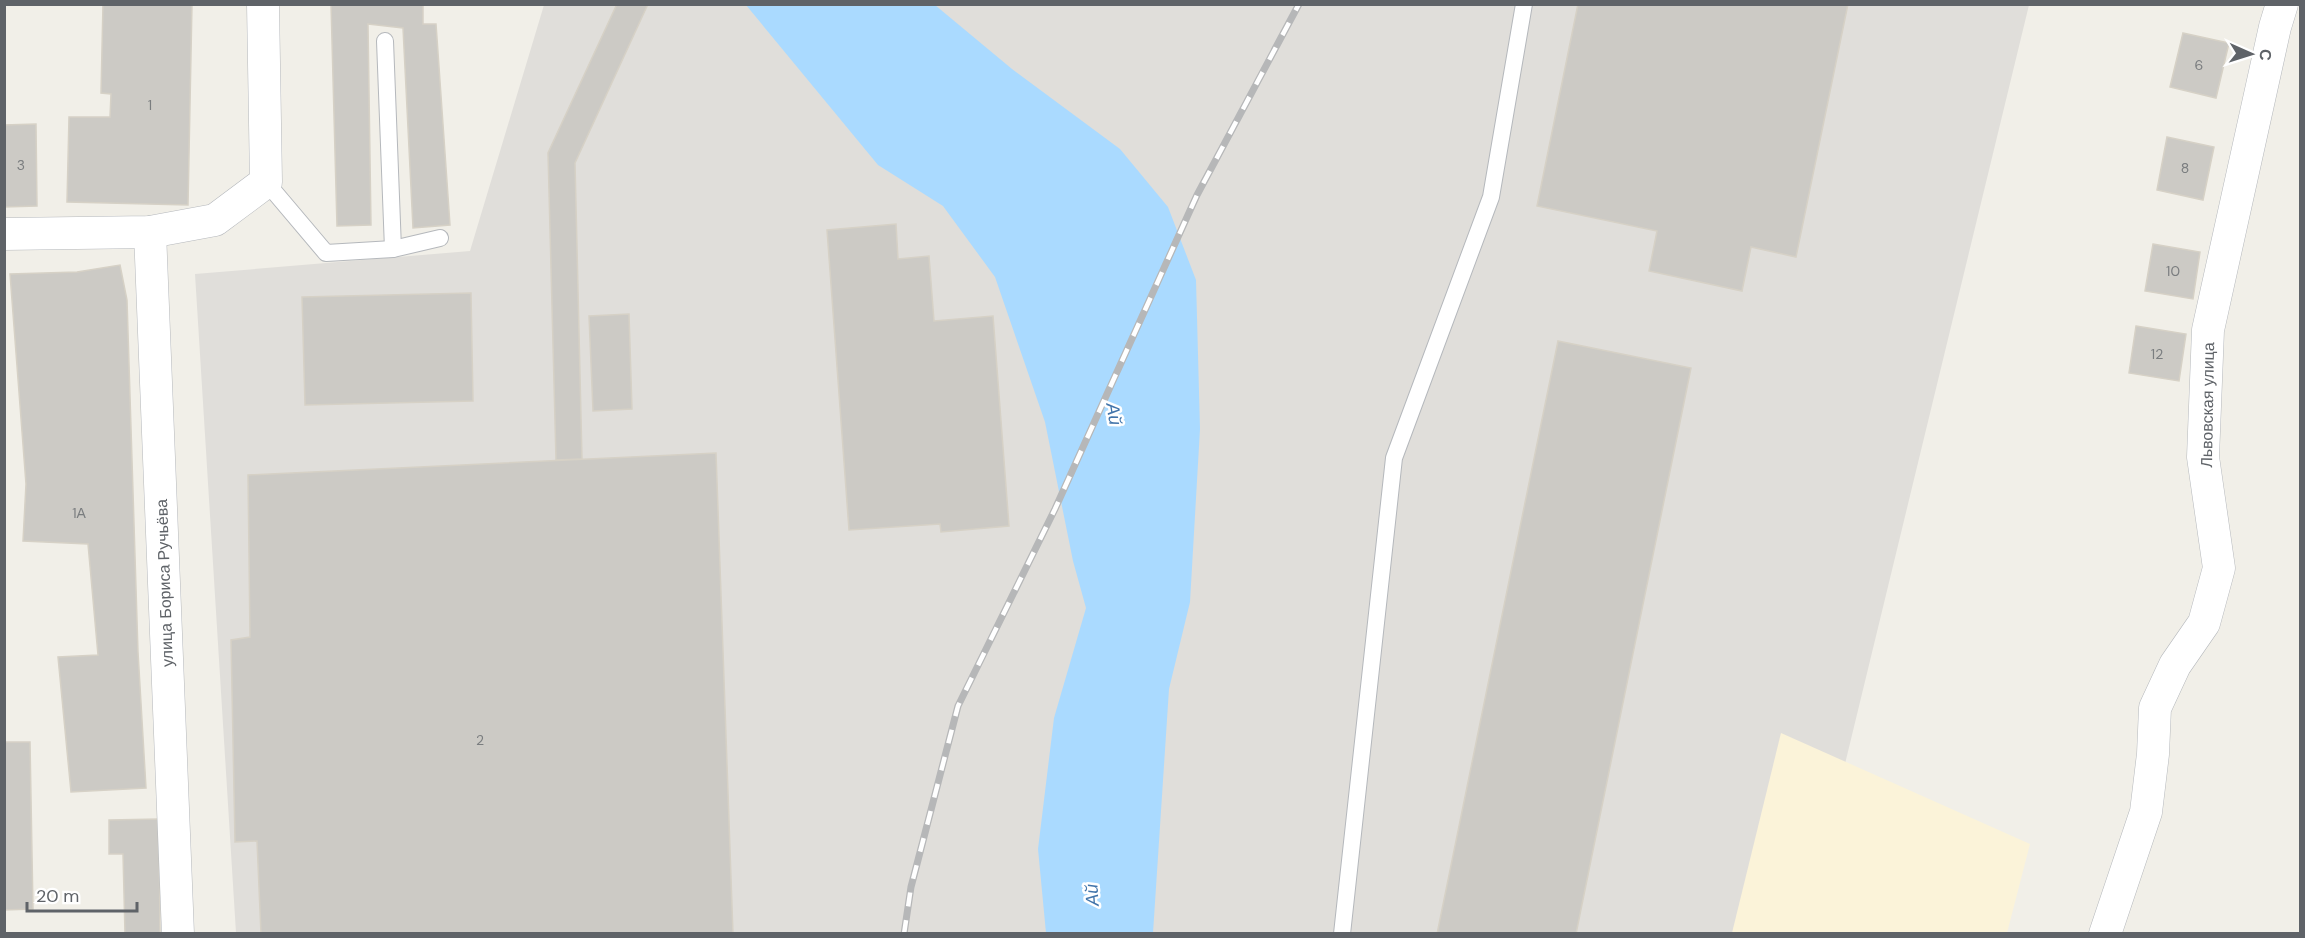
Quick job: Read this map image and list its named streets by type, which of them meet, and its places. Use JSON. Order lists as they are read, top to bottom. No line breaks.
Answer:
{"streets":{"street":["Львовская улица","улица Бориса Ручьёва"]},"water":["Ай"],"house_numbers":["6","1","3","8","10","12","1А","2"],"scale_bar":"20 m","north":"right"}
